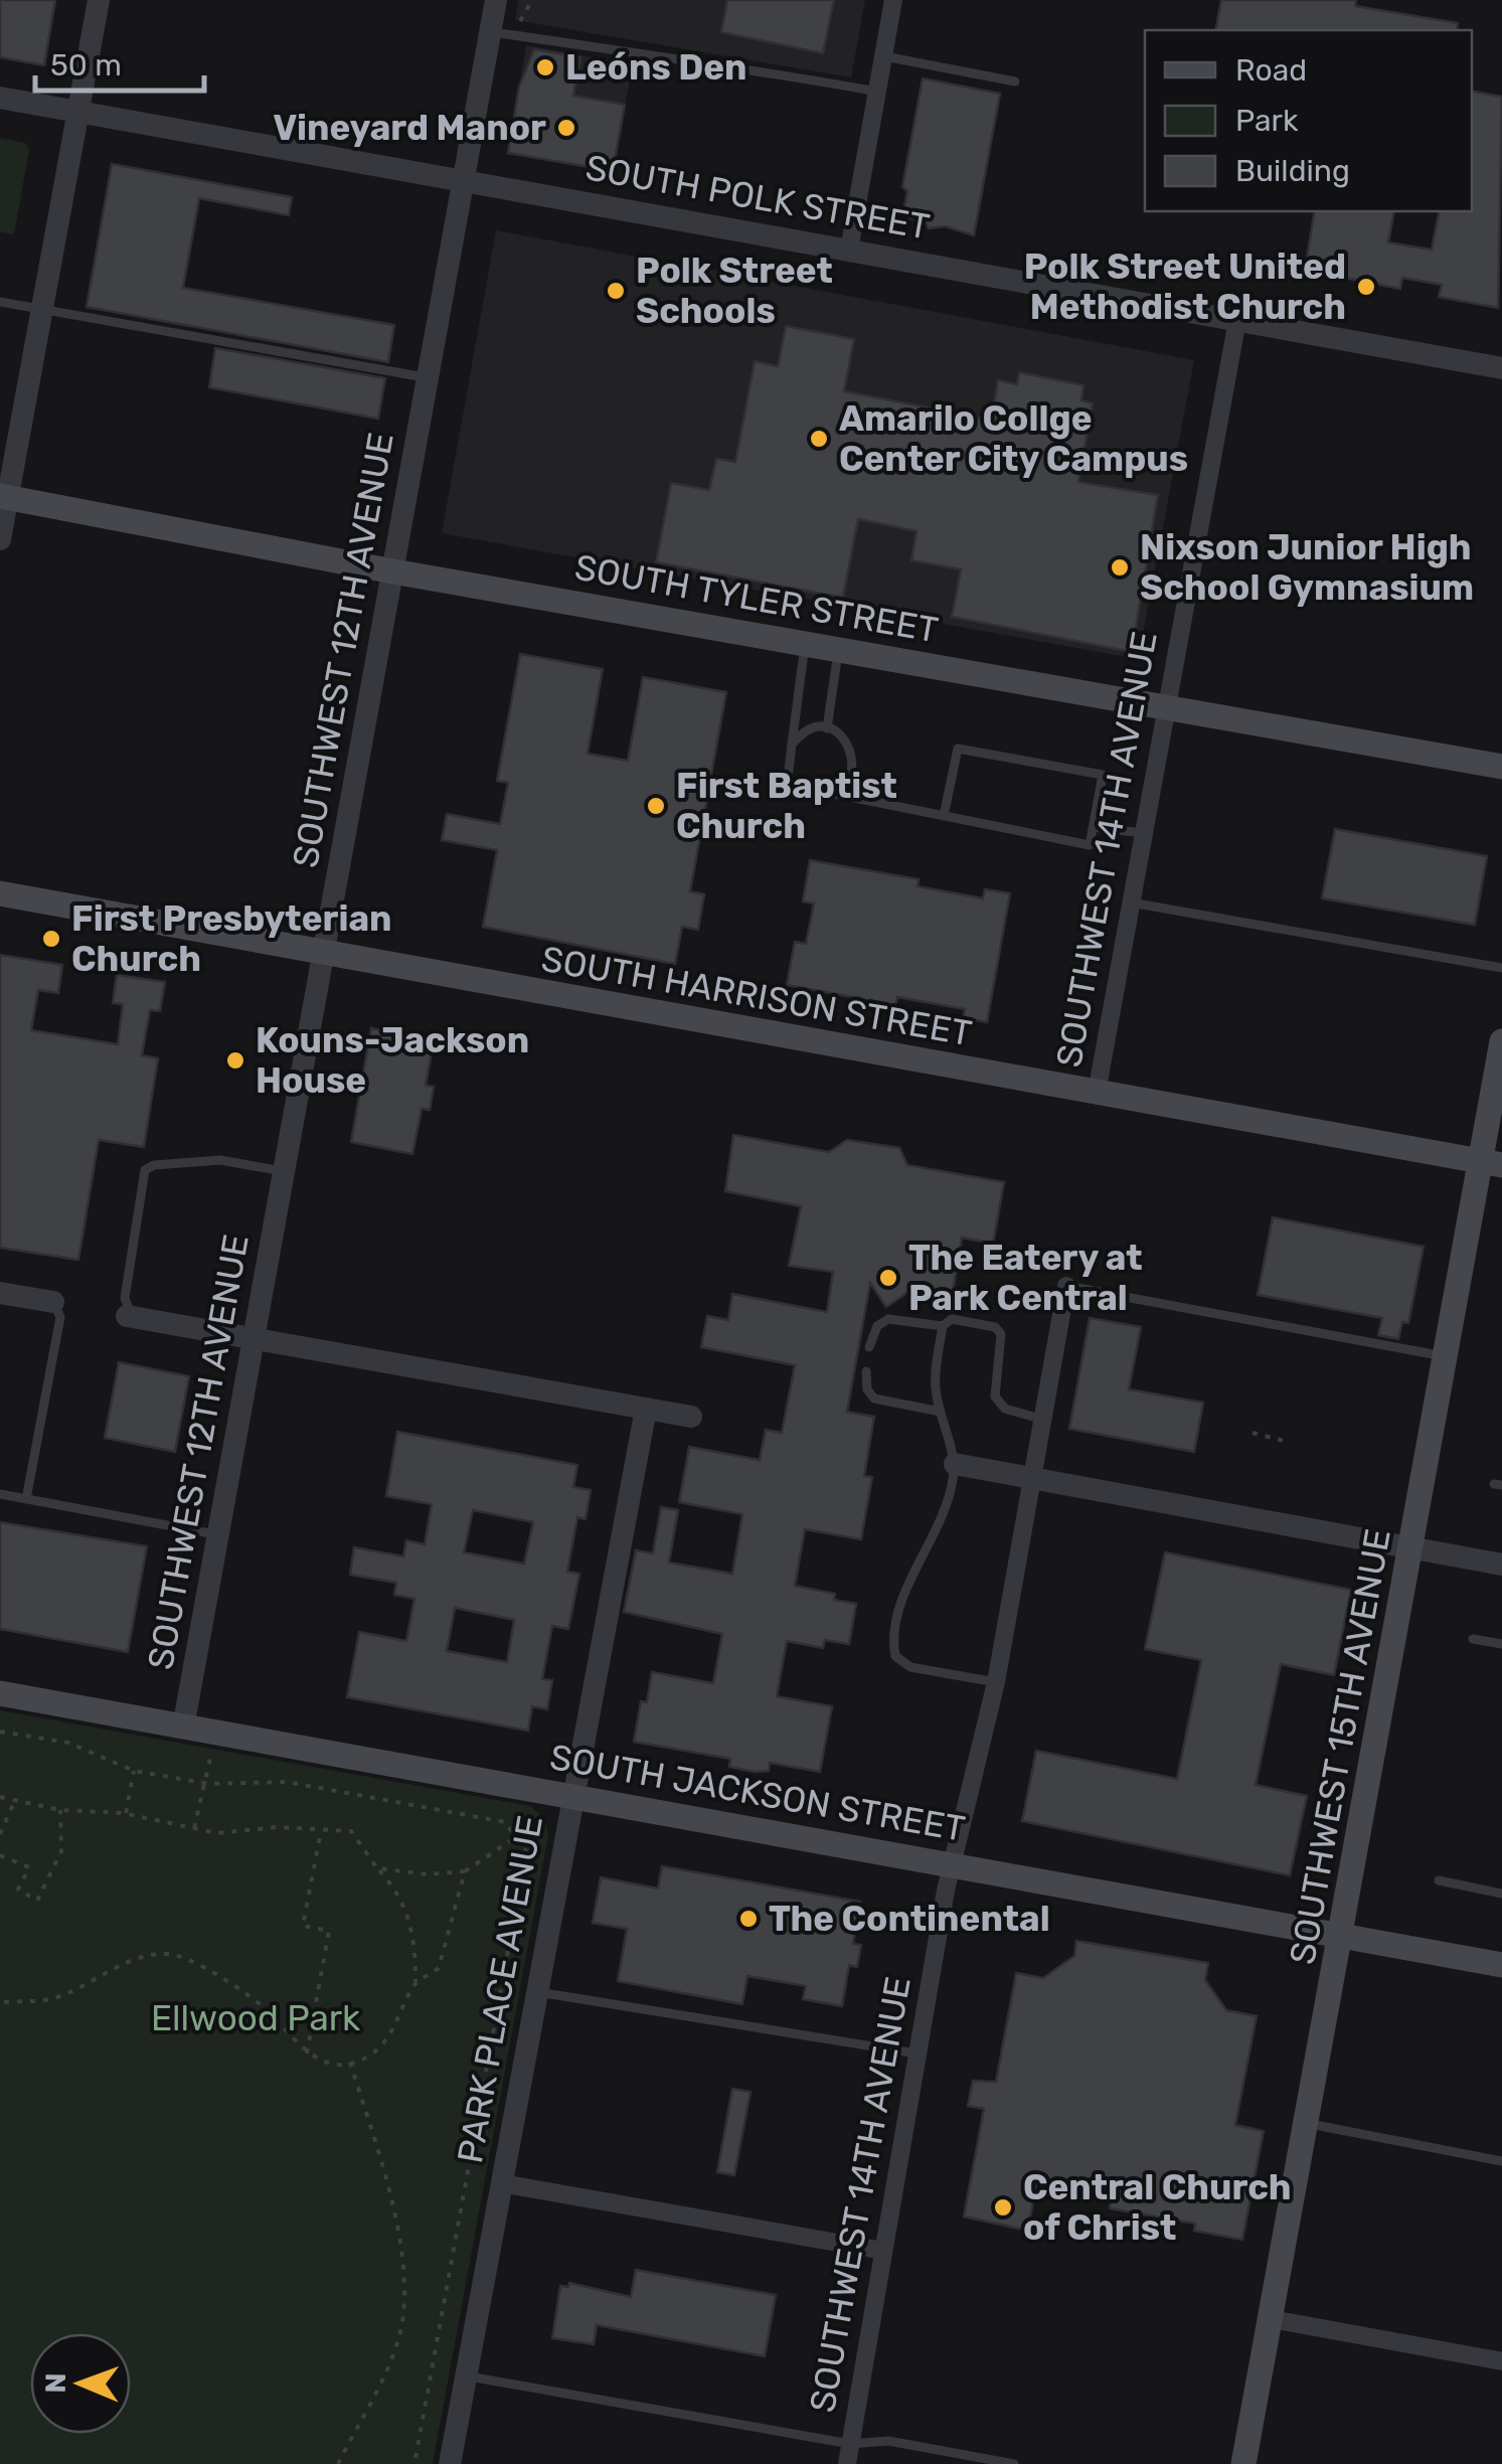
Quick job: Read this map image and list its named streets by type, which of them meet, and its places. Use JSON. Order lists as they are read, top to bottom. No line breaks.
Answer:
{"streets":{"main road":["SOUTH TYLER STREET","SOUTH HARRISON STREET","SOUTHWEST 15TH AVENUE","SOUTH JACKSON STREET"],"street":["SOUTH POLK STREET","SOUTHWEST 12TH AVENUE","SOUTHWEST 14TH AVENUE","PARK PLACE AVENUE"]},"crossings":[["SOUTH POLK STREET","SOUTHWEST 12TH AVENUE"],["SOUTH POLK STREET","SOUTHWEST 14TH AVENUE"],["SOUTH TYLER STREET","SOUTHWEST 12TH AVENUE"],["SOUTH TYLER STREET","SOUTHWEST 14TH AVENUE"],["SOUTHWEST 12TH AVENUE","SOUTH HARRISON STREET"],["SOUTHWEST 12TH AVENUE","SOUTH JACKSON STREET"],["SOUTHWEST 14TH AVENUE","SOUTH HARRISON STREET"],["SOUTHWEST 14TH AVENUE","SOUTH JACKSON STREET"],["SOUTH HARRISON STREET","SOUTHWEST 15TH AVENUE"],["SOUTHWEST 15TH AVENUE","SOUTH JACKSON STREET"],["SOUTH JACKSON STREET","PARK PLACE AVENUE"]],"parks":["Ellwood Park"],"places":["Leóns Den","Vineyard Manor","Polk Street United Methodist Church","Polk Street Schools","Amarilo Collge Center City Campus","Nixson Junior High School Gymnasium","First Baptist Church","First Presbyterian Church","Kouns-Jackson House","The Eatery at Park Central","The Continental","Central Church of Christ"],"legend":["Road","Park","Building"],"scale_bar":"50 m","north":"left"}
